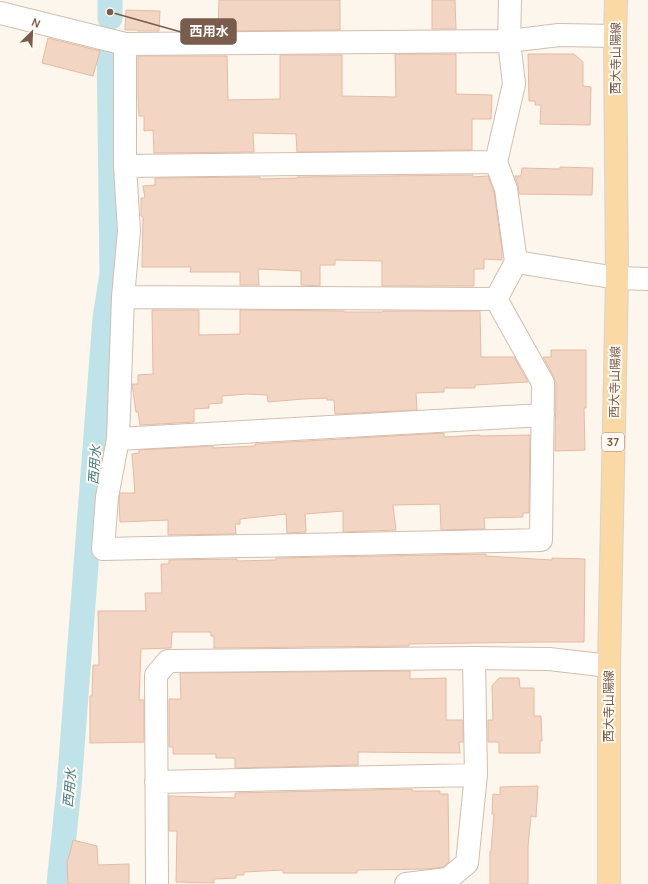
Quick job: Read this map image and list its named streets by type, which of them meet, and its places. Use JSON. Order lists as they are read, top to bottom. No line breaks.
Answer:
{"streets":{"main road":["西大寺山陽線","37"]},"water":["西用水"],"places":["西用水"],"north":"top right"}
